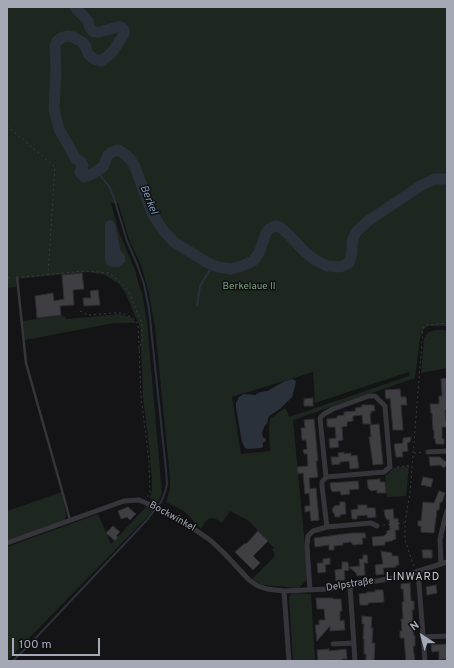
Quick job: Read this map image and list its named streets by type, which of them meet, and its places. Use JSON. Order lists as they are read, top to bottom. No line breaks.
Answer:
{"streets":{"street":["Bockwinkel","Delpstraße"]},"crossings":[["Bockwinkel","Delpstraße"]],"districts":["LINWARD"],"water":["Berkel"],"parks":["Berkelaue II"],"scale_bar":"100 m","north":"top left"}
